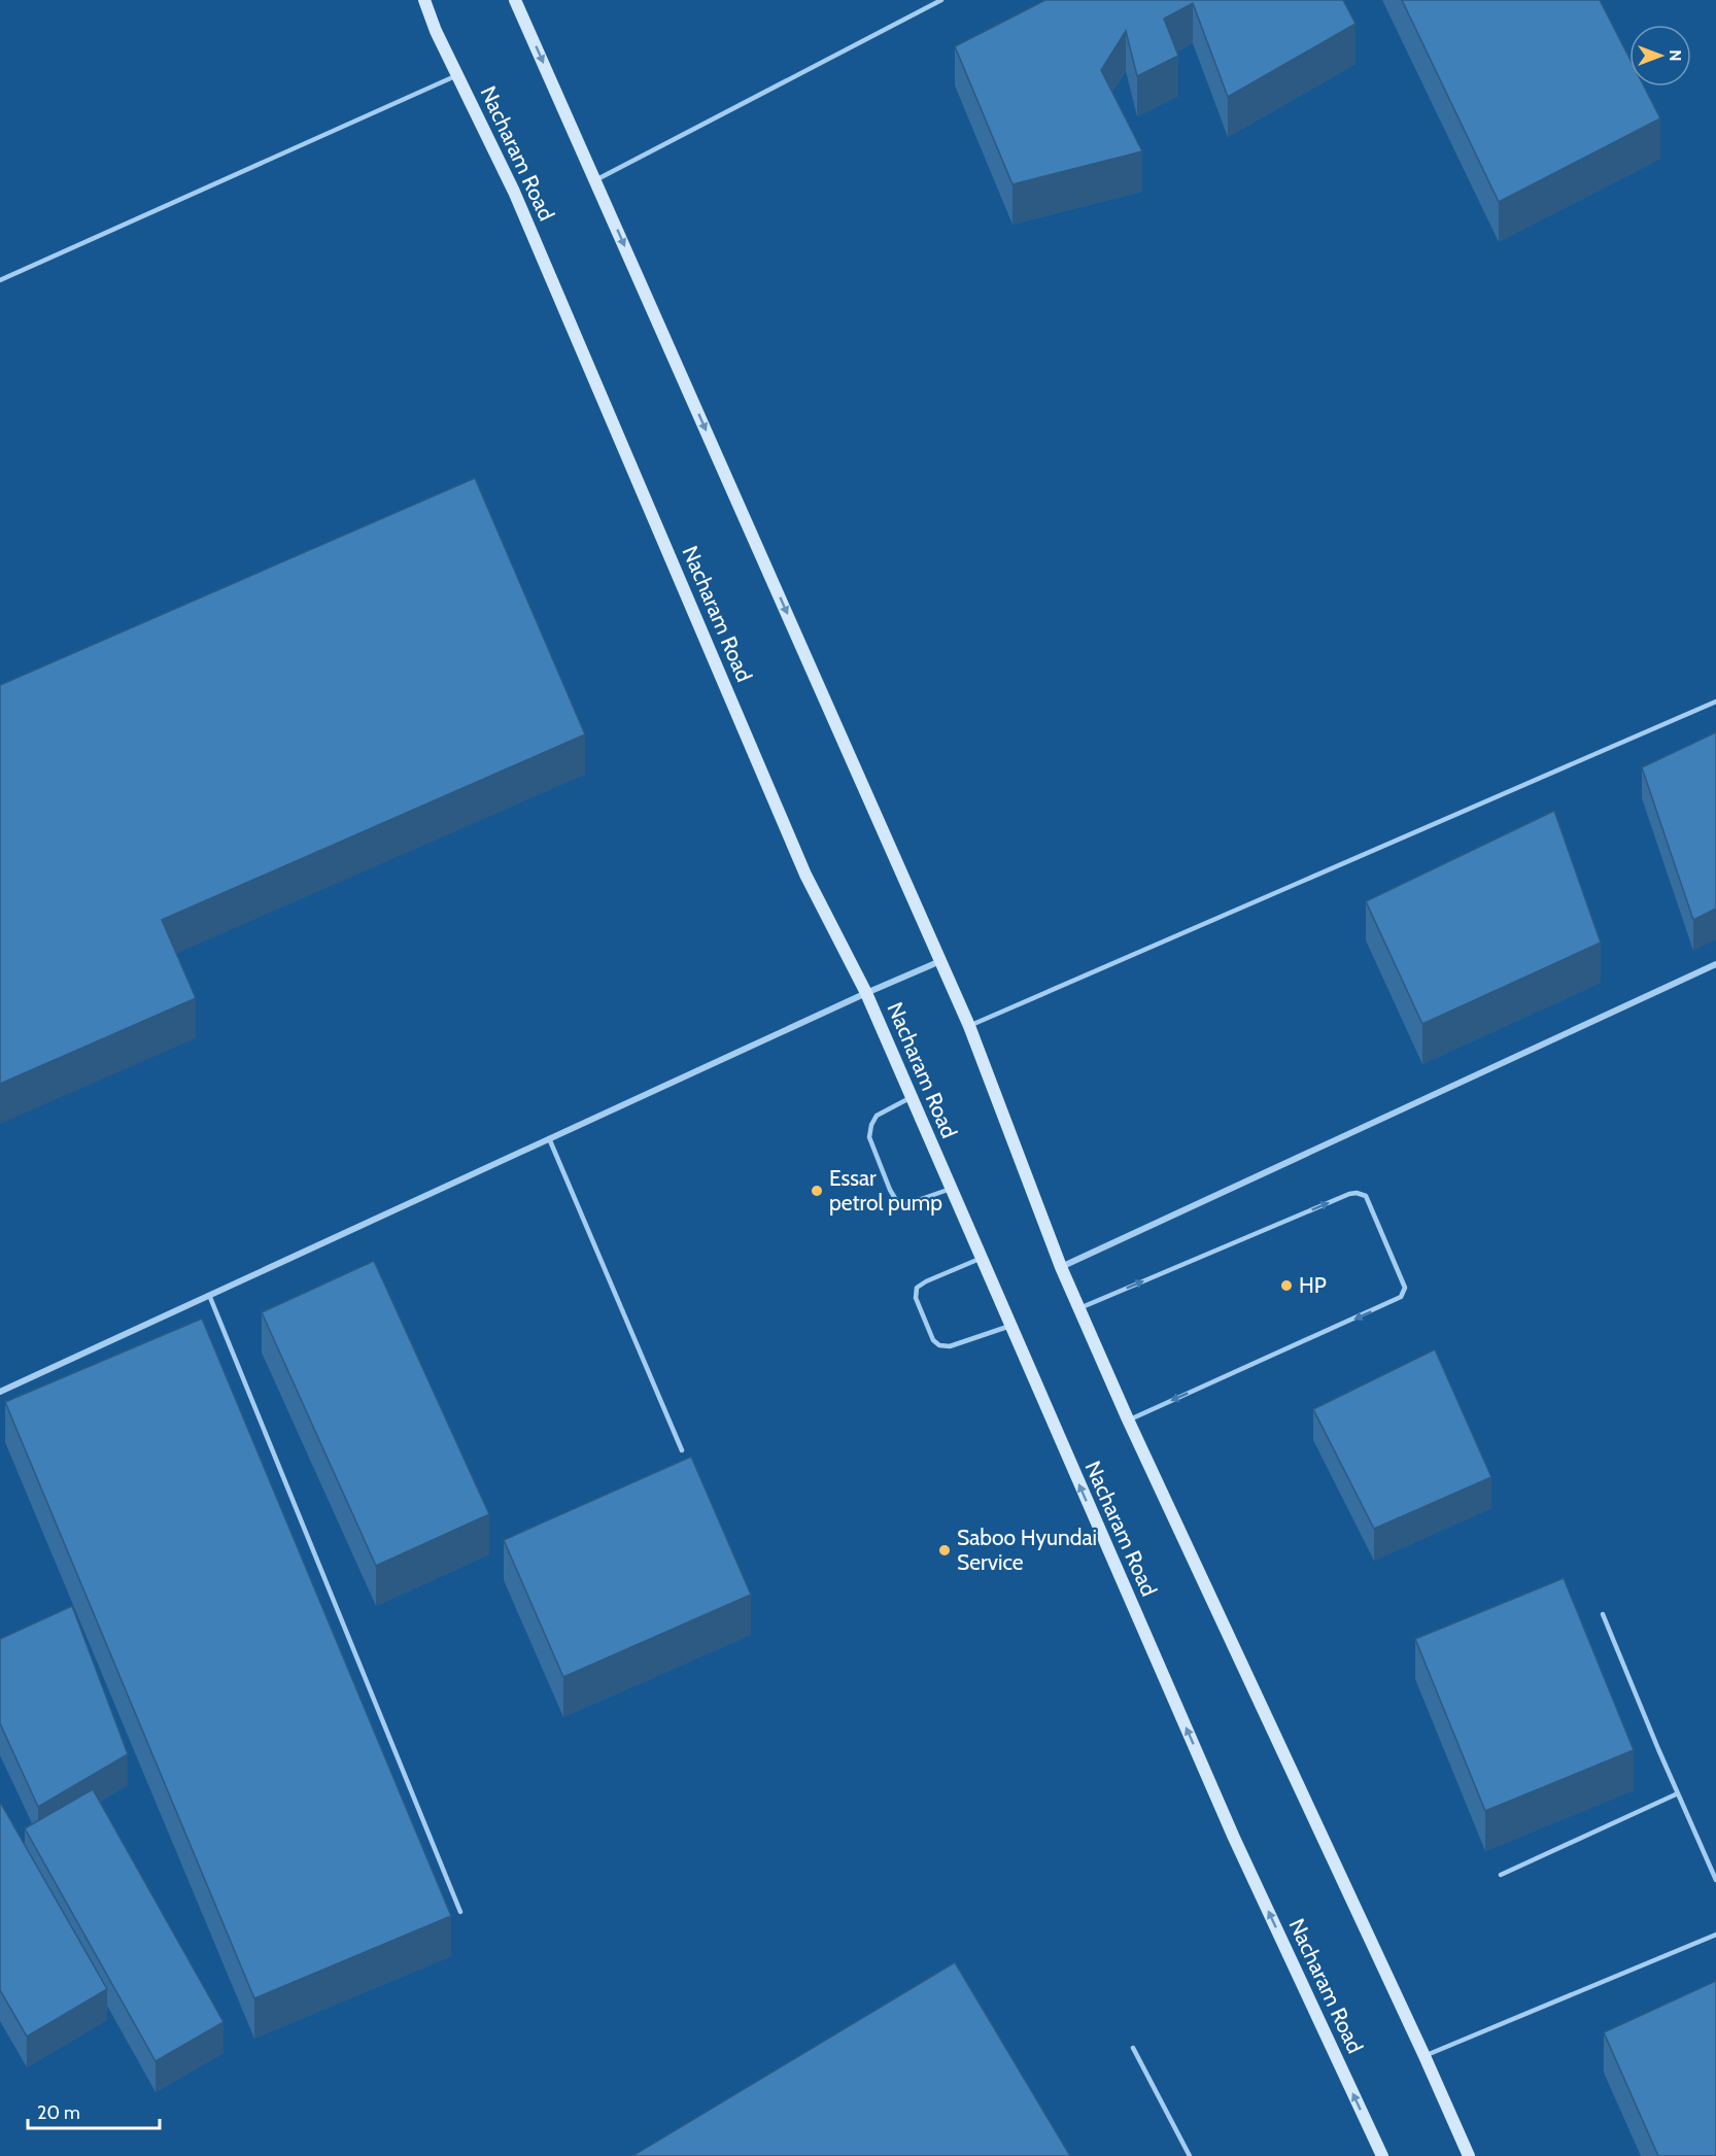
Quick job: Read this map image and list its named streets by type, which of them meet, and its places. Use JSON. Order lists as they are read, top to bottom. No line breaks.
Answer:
{"streets":{"main road":["Nacharam Road"]},"places":["Essar petrol pump","HP","Saboo Hyundai Service"],"scale_bar":"20 m","north":"right"}
